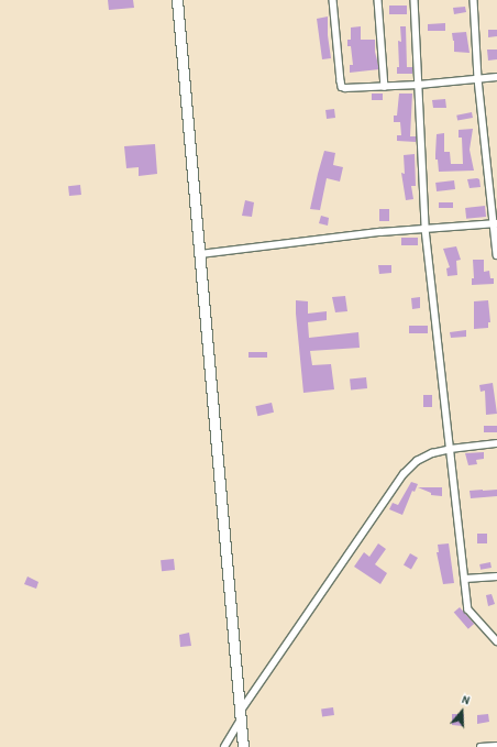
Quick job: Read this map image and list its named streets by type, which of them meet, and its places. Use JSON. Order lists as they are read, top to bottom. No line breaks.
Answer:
{"north":"top"}
